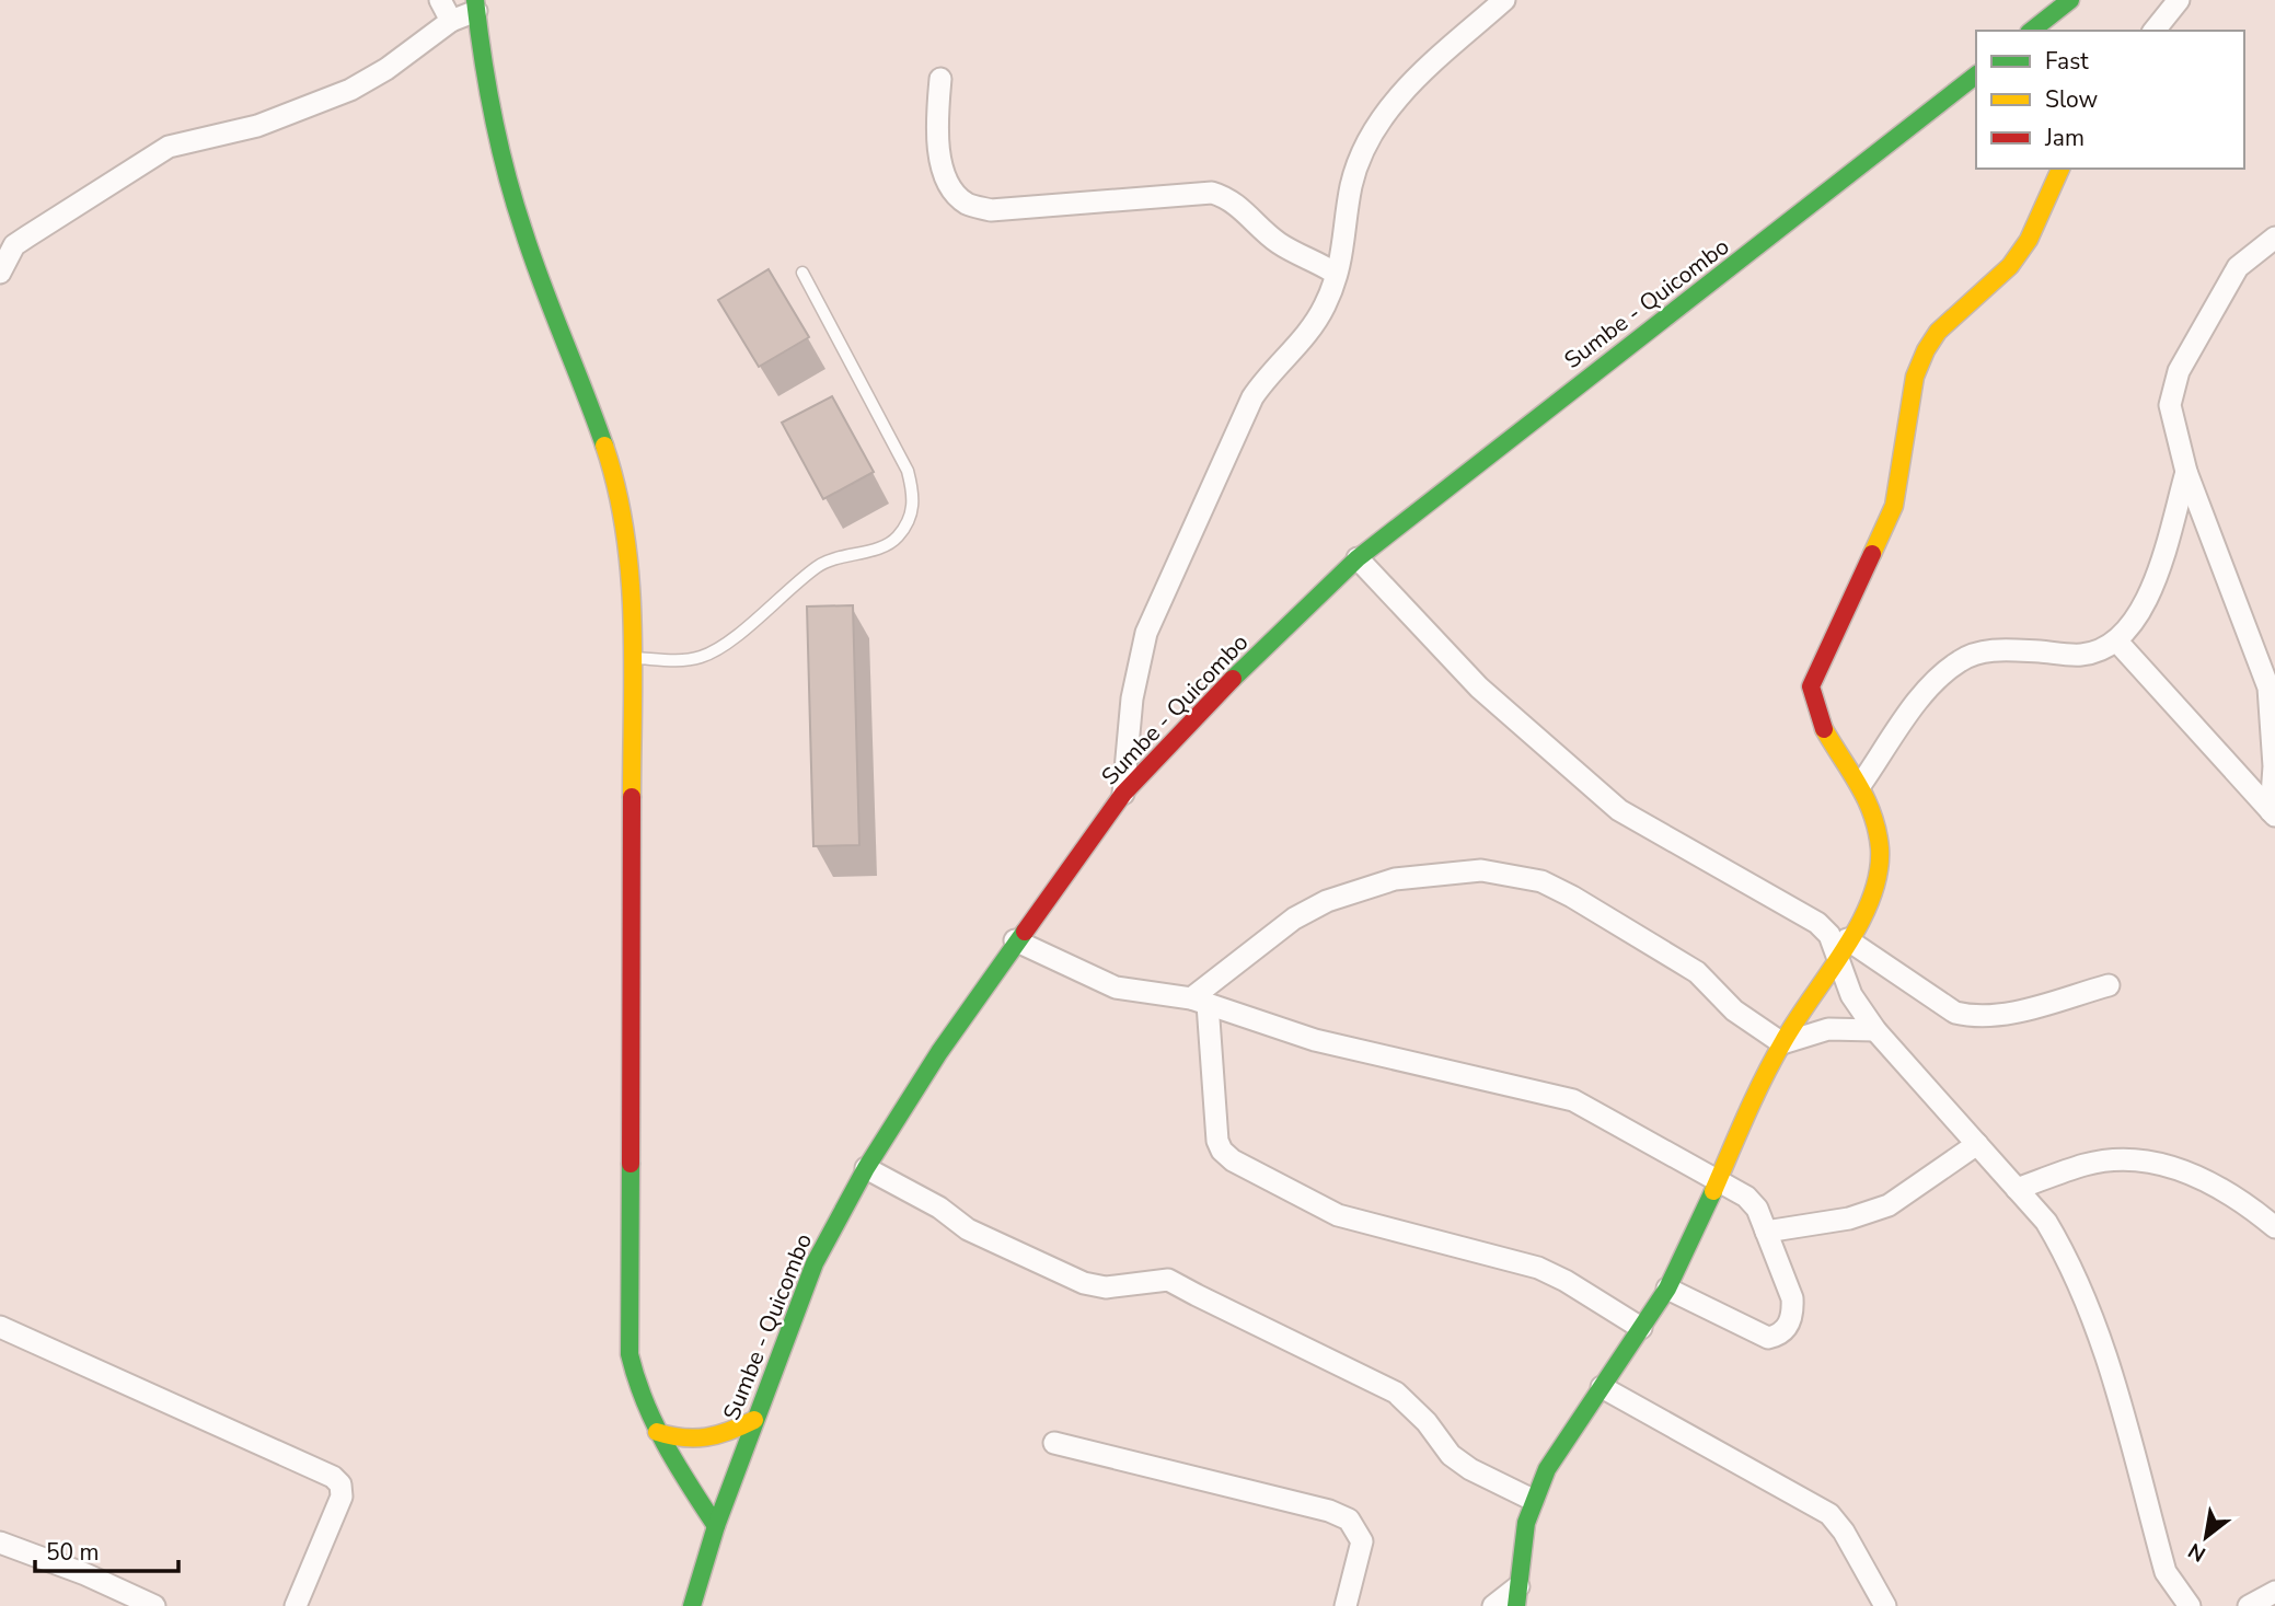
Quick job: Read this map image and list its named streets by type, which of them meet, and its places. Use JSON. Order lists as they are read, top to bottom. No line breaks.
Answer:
{"streets":{"main road":["Sumbe - Quicombo"]},"legend":["Fast","Slow","Jam"],"scale_bar":"50 m","north":"bottom left"}
